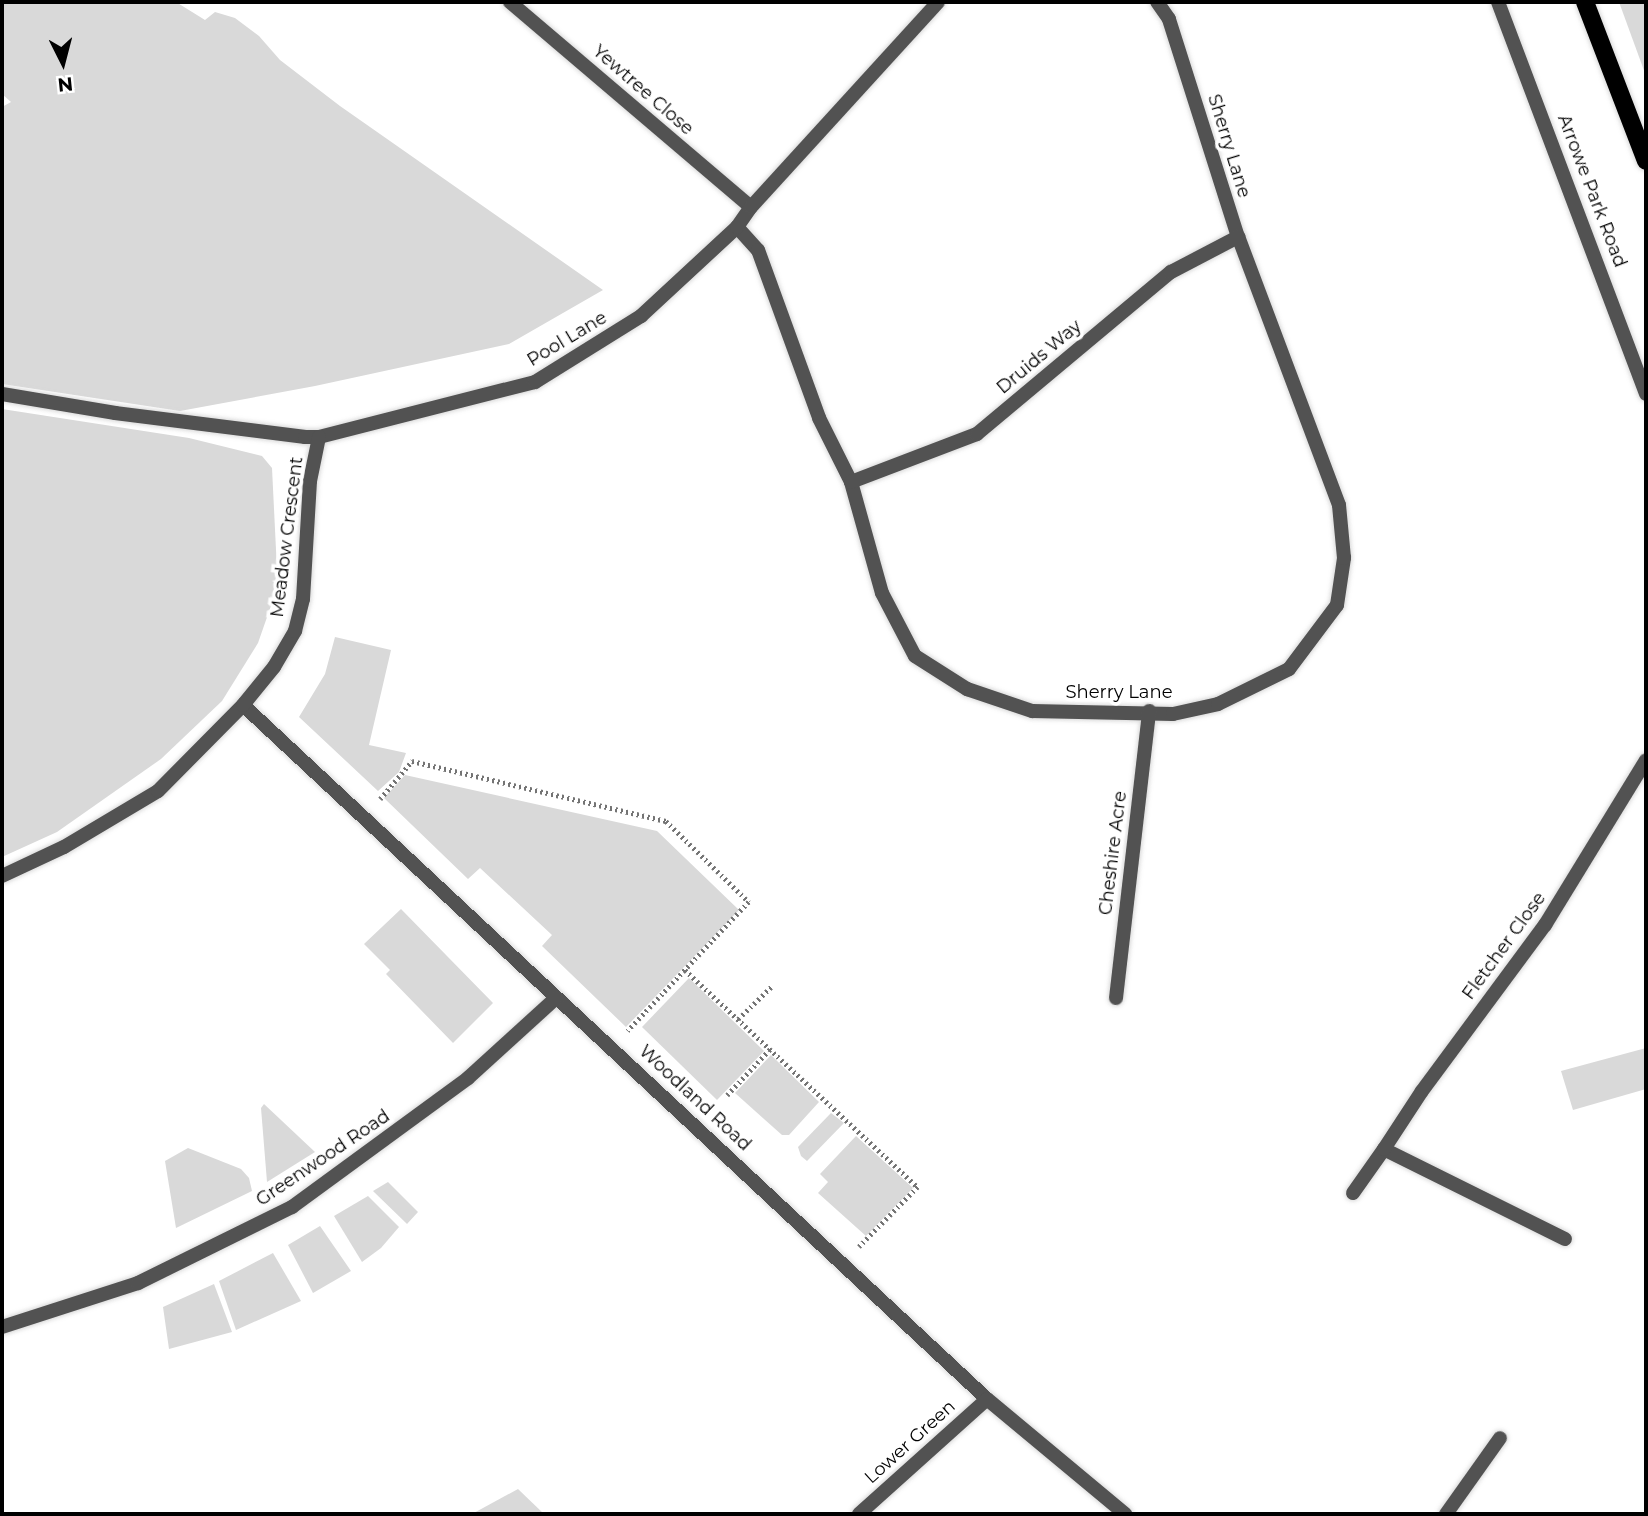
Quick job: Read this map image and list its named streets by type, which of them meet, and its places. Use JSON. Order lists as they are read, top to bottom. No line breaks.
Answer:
{"streets":{"street":["Yewtree Close","Sherry Lane","Arrowe Park Road","Pool Lane","Druids Way","Meadow Crescent","Cheshire Acre","Fletcher Close","Woodland Road","Greenwood Road","Lower Green"]},"crossings":[["Yewtree Close","Pool Lane"],["Sherry Lane","Pool Lane"],["Sherry Lane","Druids Way"],["Sherry Lane","Cheshire Acre"],["Pool Lane","Meadow Crescent"],["Meadow Crescent","Woodland Road"],["Woodland Road","Greenwood Road"],["Woodland Road","Lower Green"]],"north":"bottom"}
